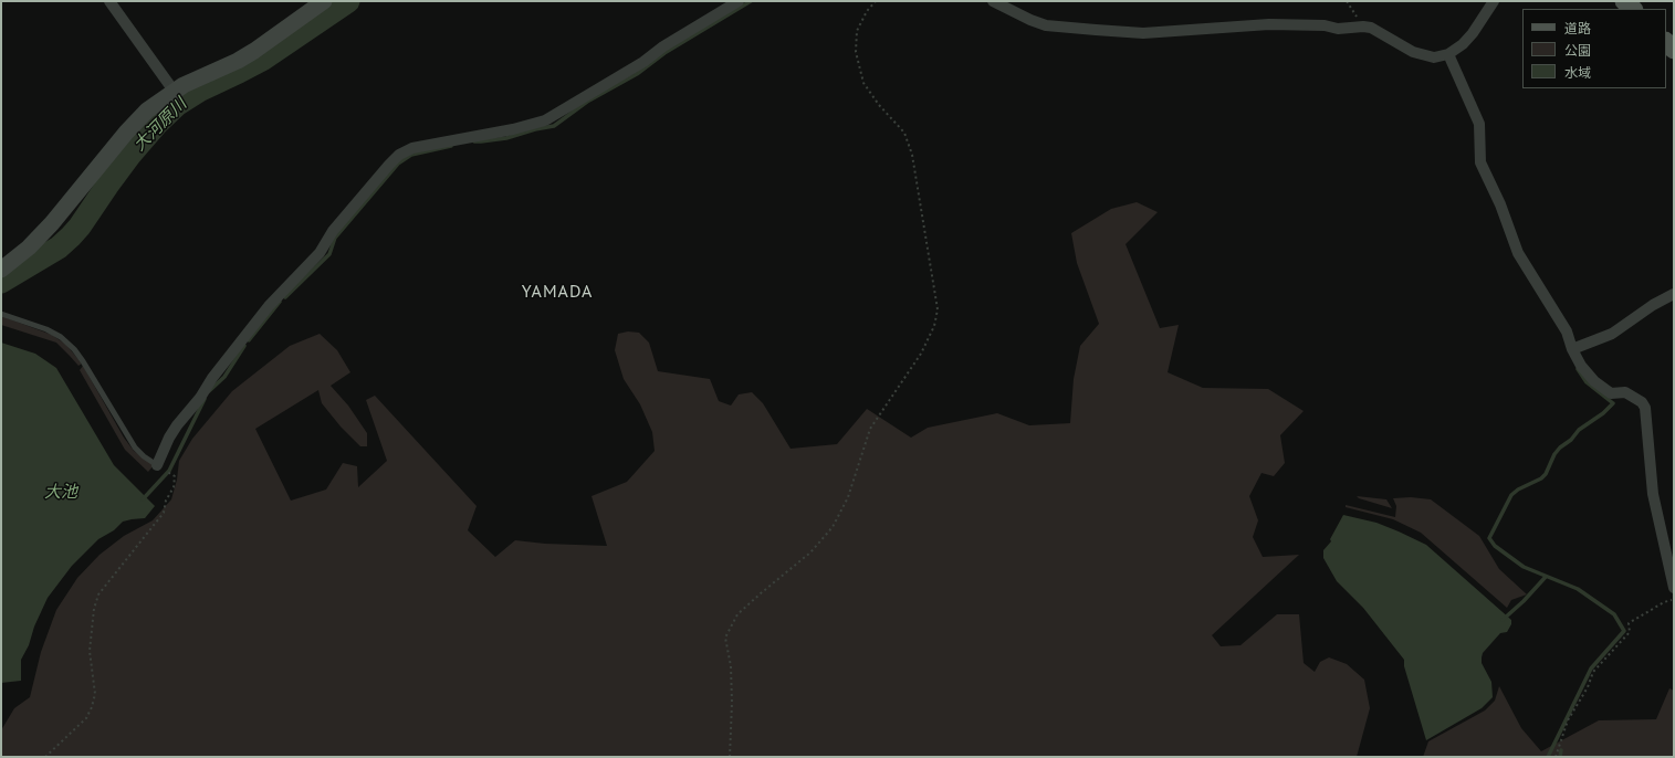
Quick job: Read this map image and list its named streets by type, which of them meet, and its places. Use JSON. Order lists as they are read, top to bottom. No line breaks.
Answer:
{"districts":["YAMADA"],"water":["大河原川","大池"],"legend":["道路","公園","水域"]}
